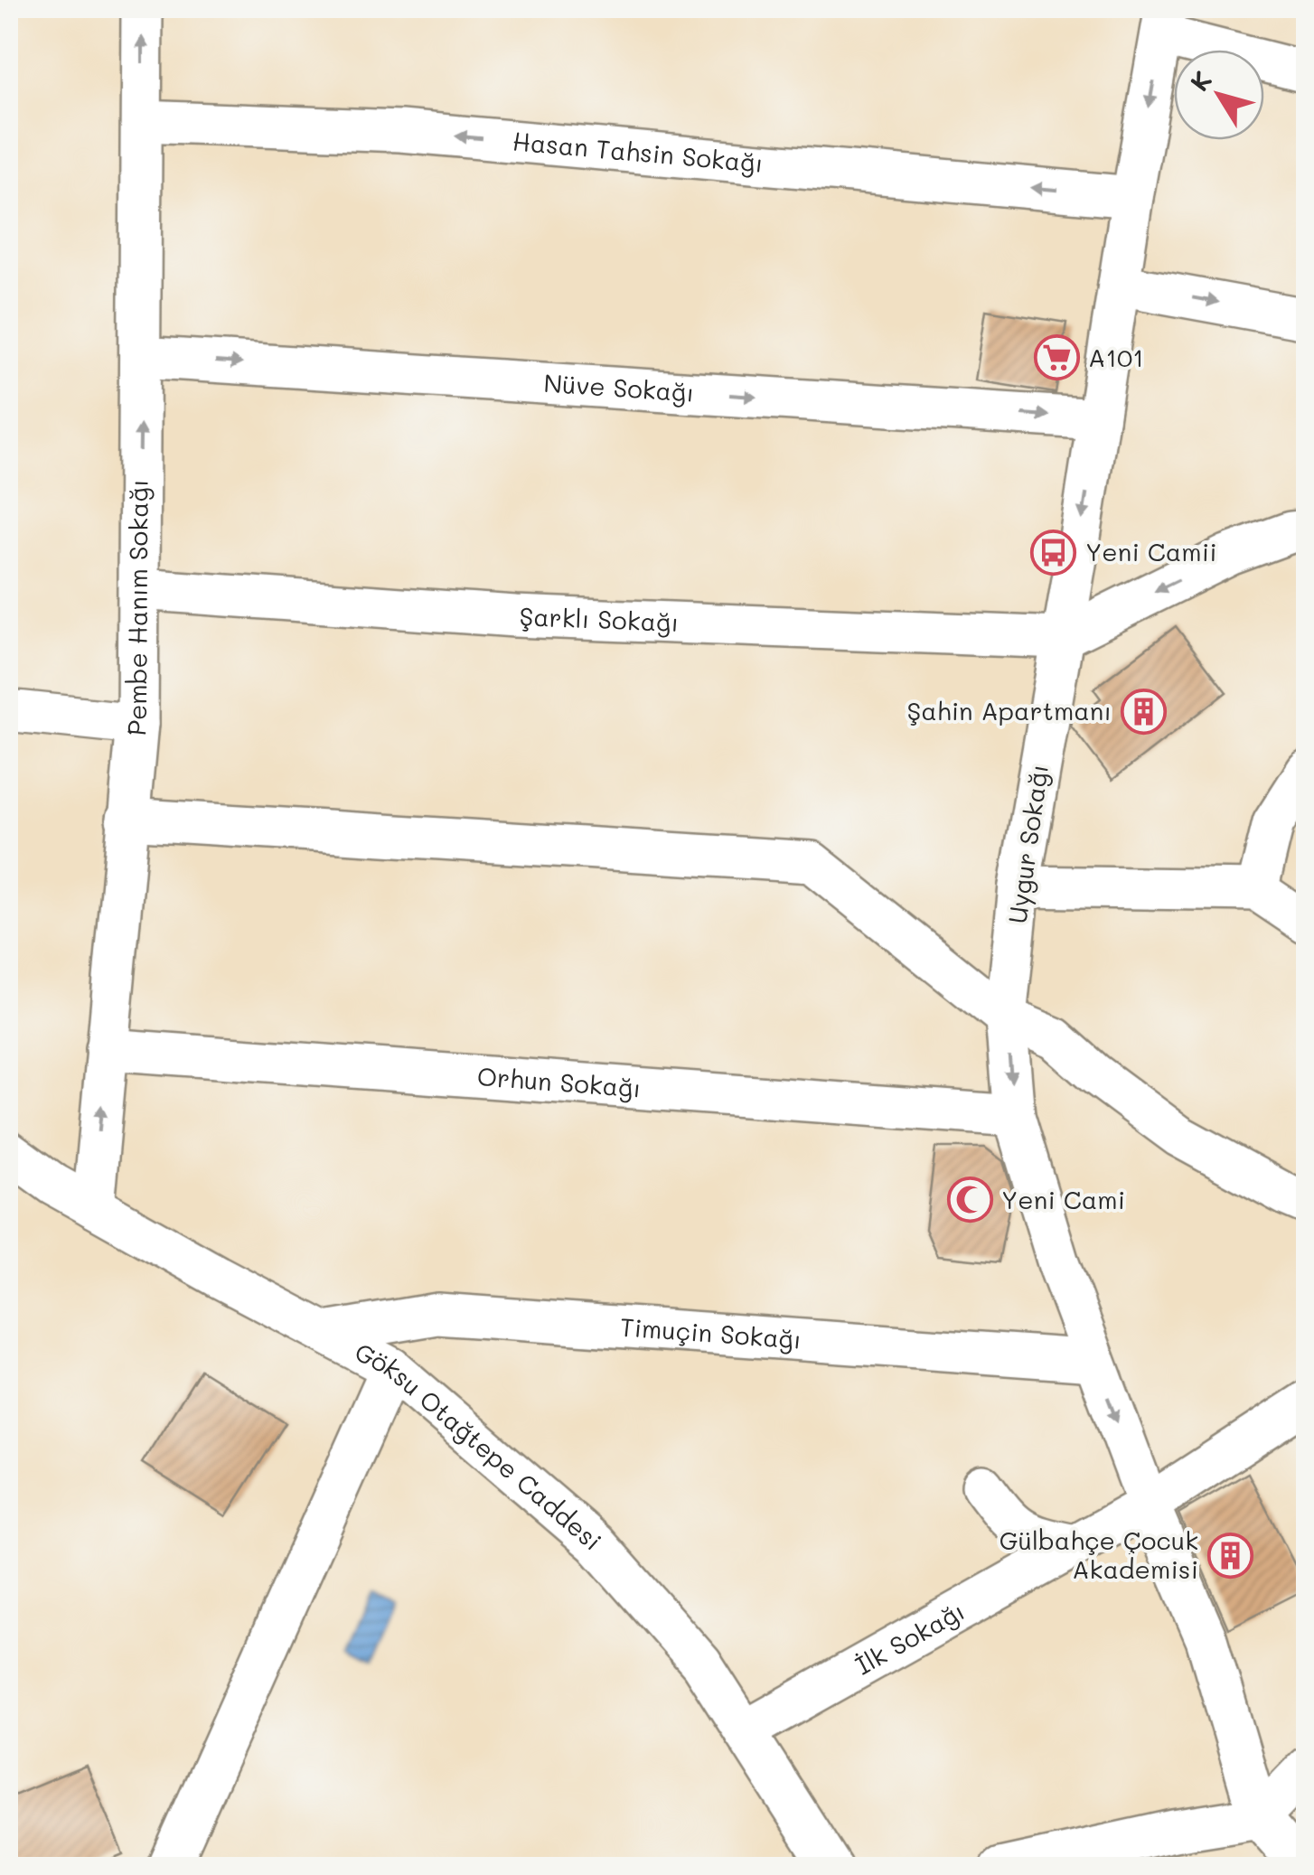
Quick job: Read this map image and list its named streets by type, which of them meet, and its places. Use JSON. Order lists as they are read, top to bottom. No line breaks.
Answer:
{"streets":{"street":["Hasan Tahsin Sokağı","Nüve Sokağı","Pembe Hanım Sokağı","Şarklı Sokağı","Uygur Sokağı","Orhun Sokağı","Timuçin Sokağı","Göksu Otağtepe Caddesi","İlk Sokağı"]},"crossings":[["Hasan Tahsin Sokağı","Pembe Hanım Sokağı"],["Hasan Tahsin Sokağı","Uygur Sokağı"],["Nüve Sokağı","Pembe Hanım Sokağı"],["Nüve Sokağı","Uygur Sokağı"],["Pembe Hanım Sokağı","Şarklı Sokağı"],["Pembe Hanım Sokağı","Orhun Sokağı"],["Pembe Hanım Sokağı","Göksu Otağtepe Caddesi"],["Şarklı Sokağı","Uygur Sokağı"],["Uygur Sokağı","Orhun Sokağı"],["Uygur Sokağı","Timuçin Sokağı"],["Uygur Sokağı","İlk Sokağı"],["Timuçin Sokağı","Göksu Otağtepe Caddesi"],["Göksu Otağtepe Caddesi","İlk Sokağı"]],"one_way":["Hasan Tahsin Sokağı","Nüve Sokağı","Pembe Hanım Sokağı"],"places":{"supermarket":["A101"],"bus stop":["Yeni Camii"],"building":["Şahin Apartmanı","Gülbahçe Çocuk Akademisi"],"mosque":["Yeni Cami"]},"north":"top left"}
